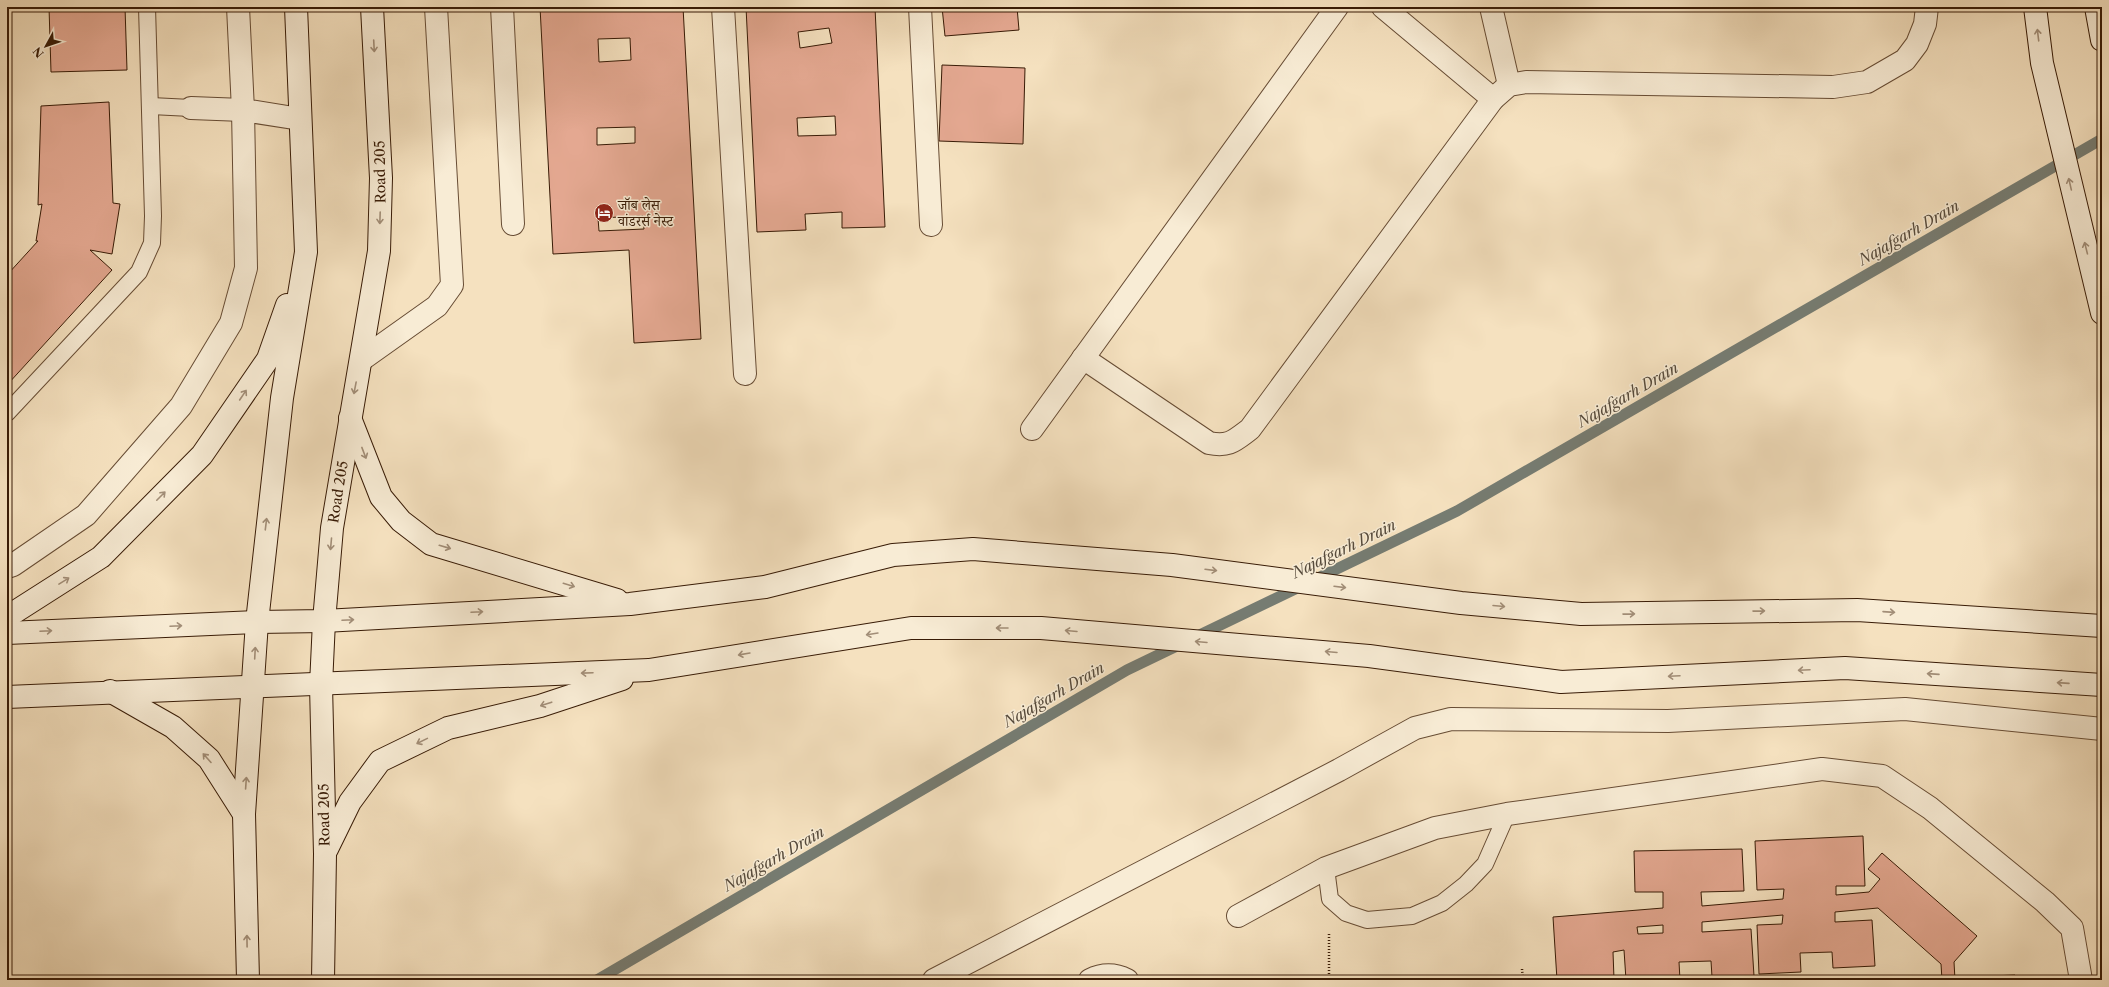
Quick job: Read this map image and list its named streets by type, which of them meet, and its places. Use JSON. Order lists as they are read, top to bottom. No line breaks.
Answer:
{"streets":{"street":["Road 205"]},"water":["Najafgarh Drain"],"places":{"hotel":["जॉब लेस वांडरर्स नेस्ट"]},"north":"bottom left"}
